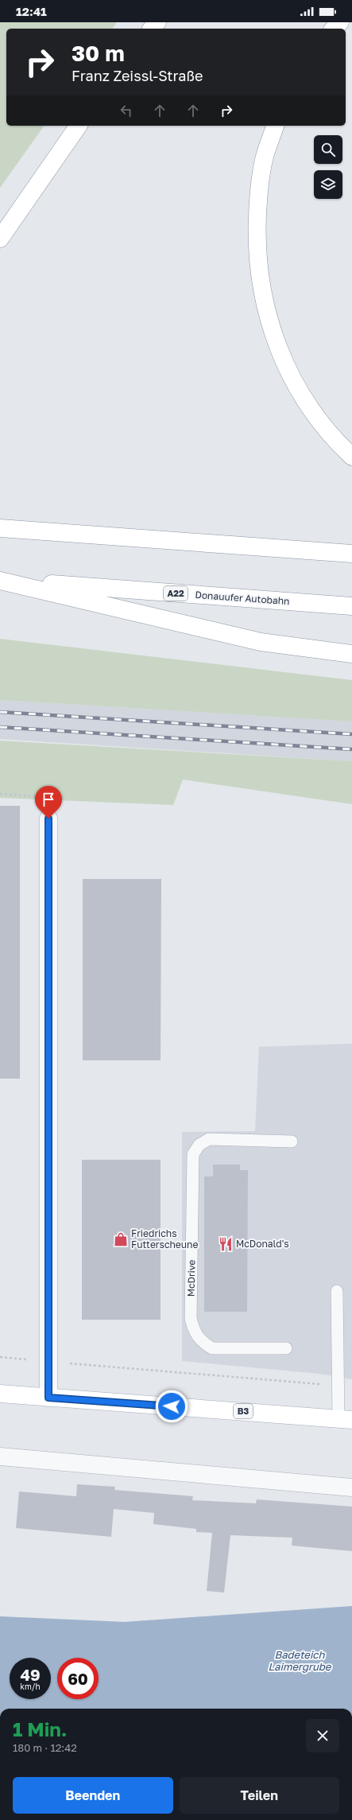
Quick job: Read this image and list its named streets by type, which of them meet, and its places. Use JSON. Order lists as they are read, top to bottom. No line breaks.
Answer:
{"streets":{"main road":["A22","Donauufer Autobahn","B3"],"lane":["McDrive"]},"water":["Badeteich Laimergrube"],"places":{"shop":["Friedrichs Futterscheune"],"restaurant":["McDonald's"]},"page":{"status":"12:41","turn":["30 m","Franz Zeissl-Straße"],"speed":"49 km/h","limit":"60","heading":["1 Min.","180 m · 12:42"],"buttons":["Beenden","Teilen"]}}
